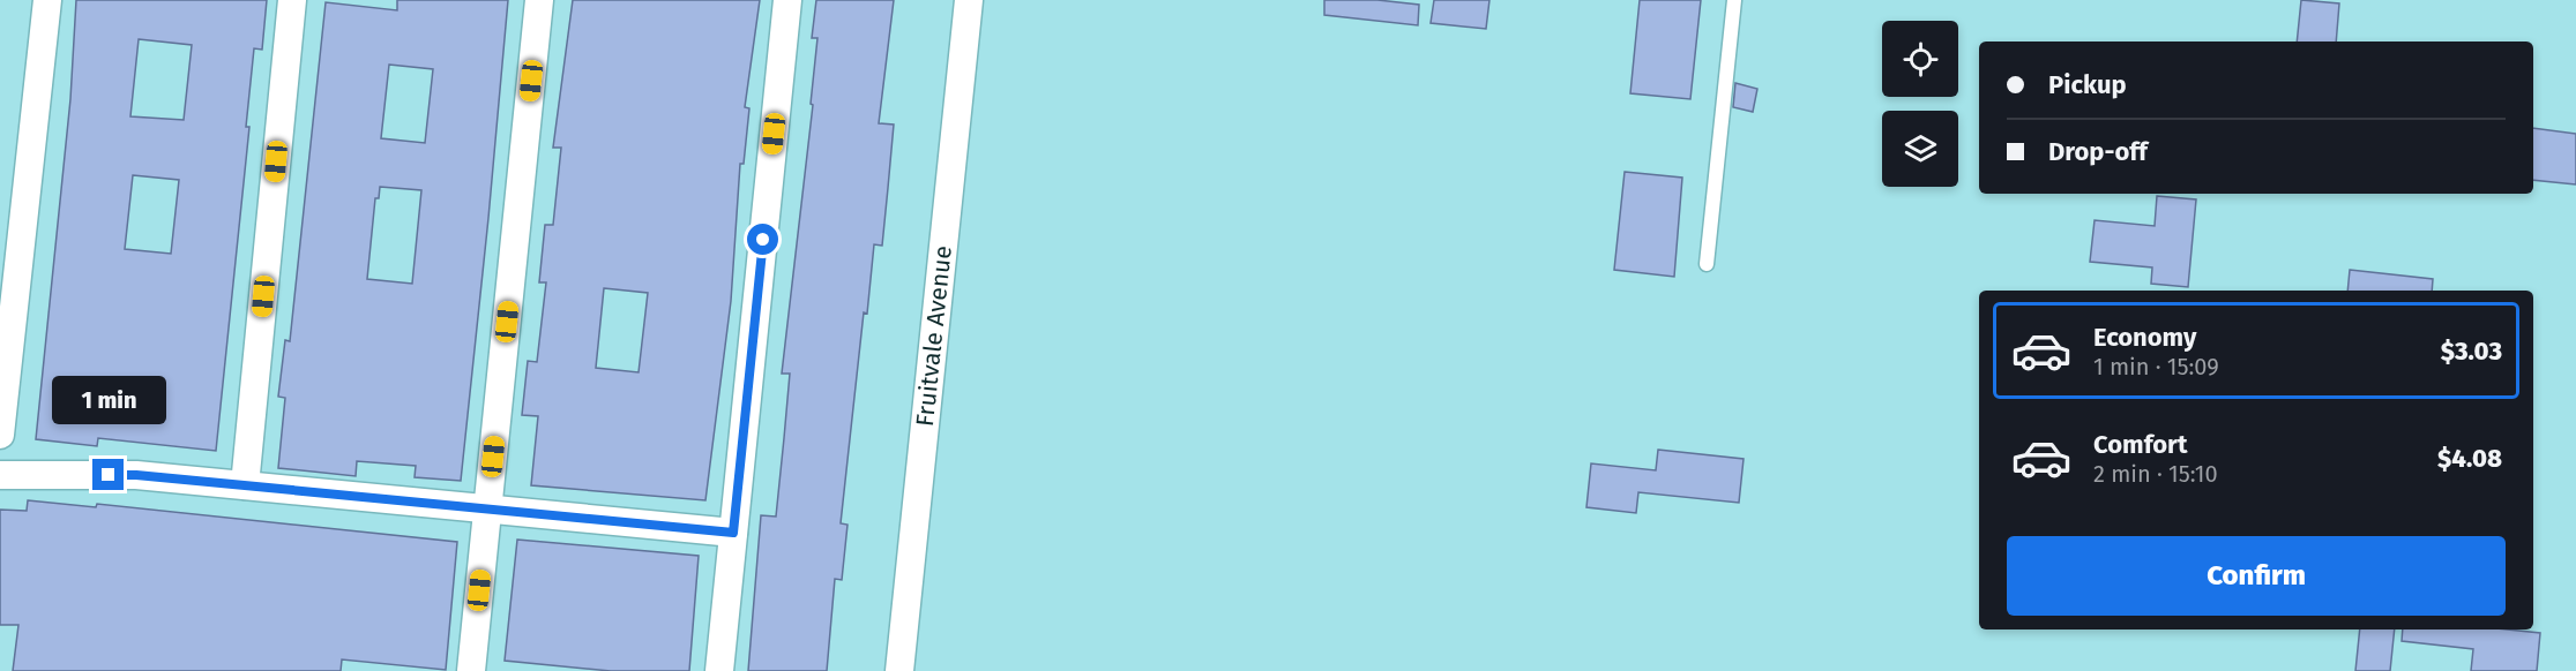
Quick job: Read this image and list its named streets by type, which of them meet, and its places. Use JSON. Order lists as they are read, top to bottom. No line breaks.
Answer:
{"streets":{"street":["Fruitvale Avenue"]},"page":{"banner":["Pickup","Drop-off"],"list":[{"name":"Economy","note":"1 min · 15:09","value":"$3.03"},{"name":"Comfort","note":"2 min · 15:10","value":"$4.08"}],"bubble":"1 min","buttons":"Confirm"}}
